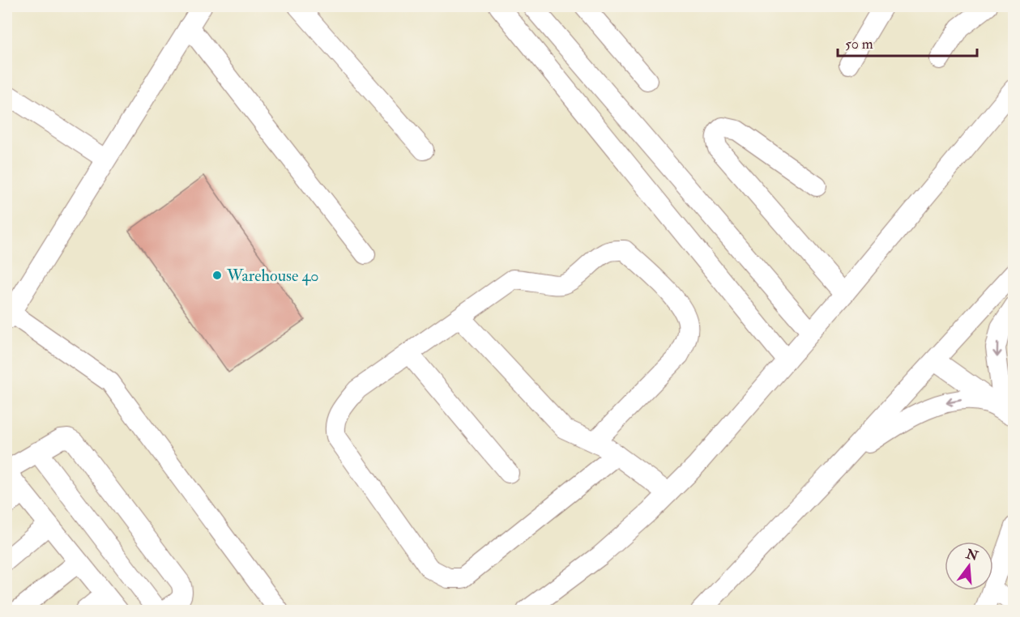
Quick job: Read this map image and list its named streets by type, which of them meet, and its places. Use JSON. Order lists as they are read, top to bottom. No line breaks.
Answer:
{"places":["Warehouse 40"],"scale_bar":"50 m","north":"top"}
